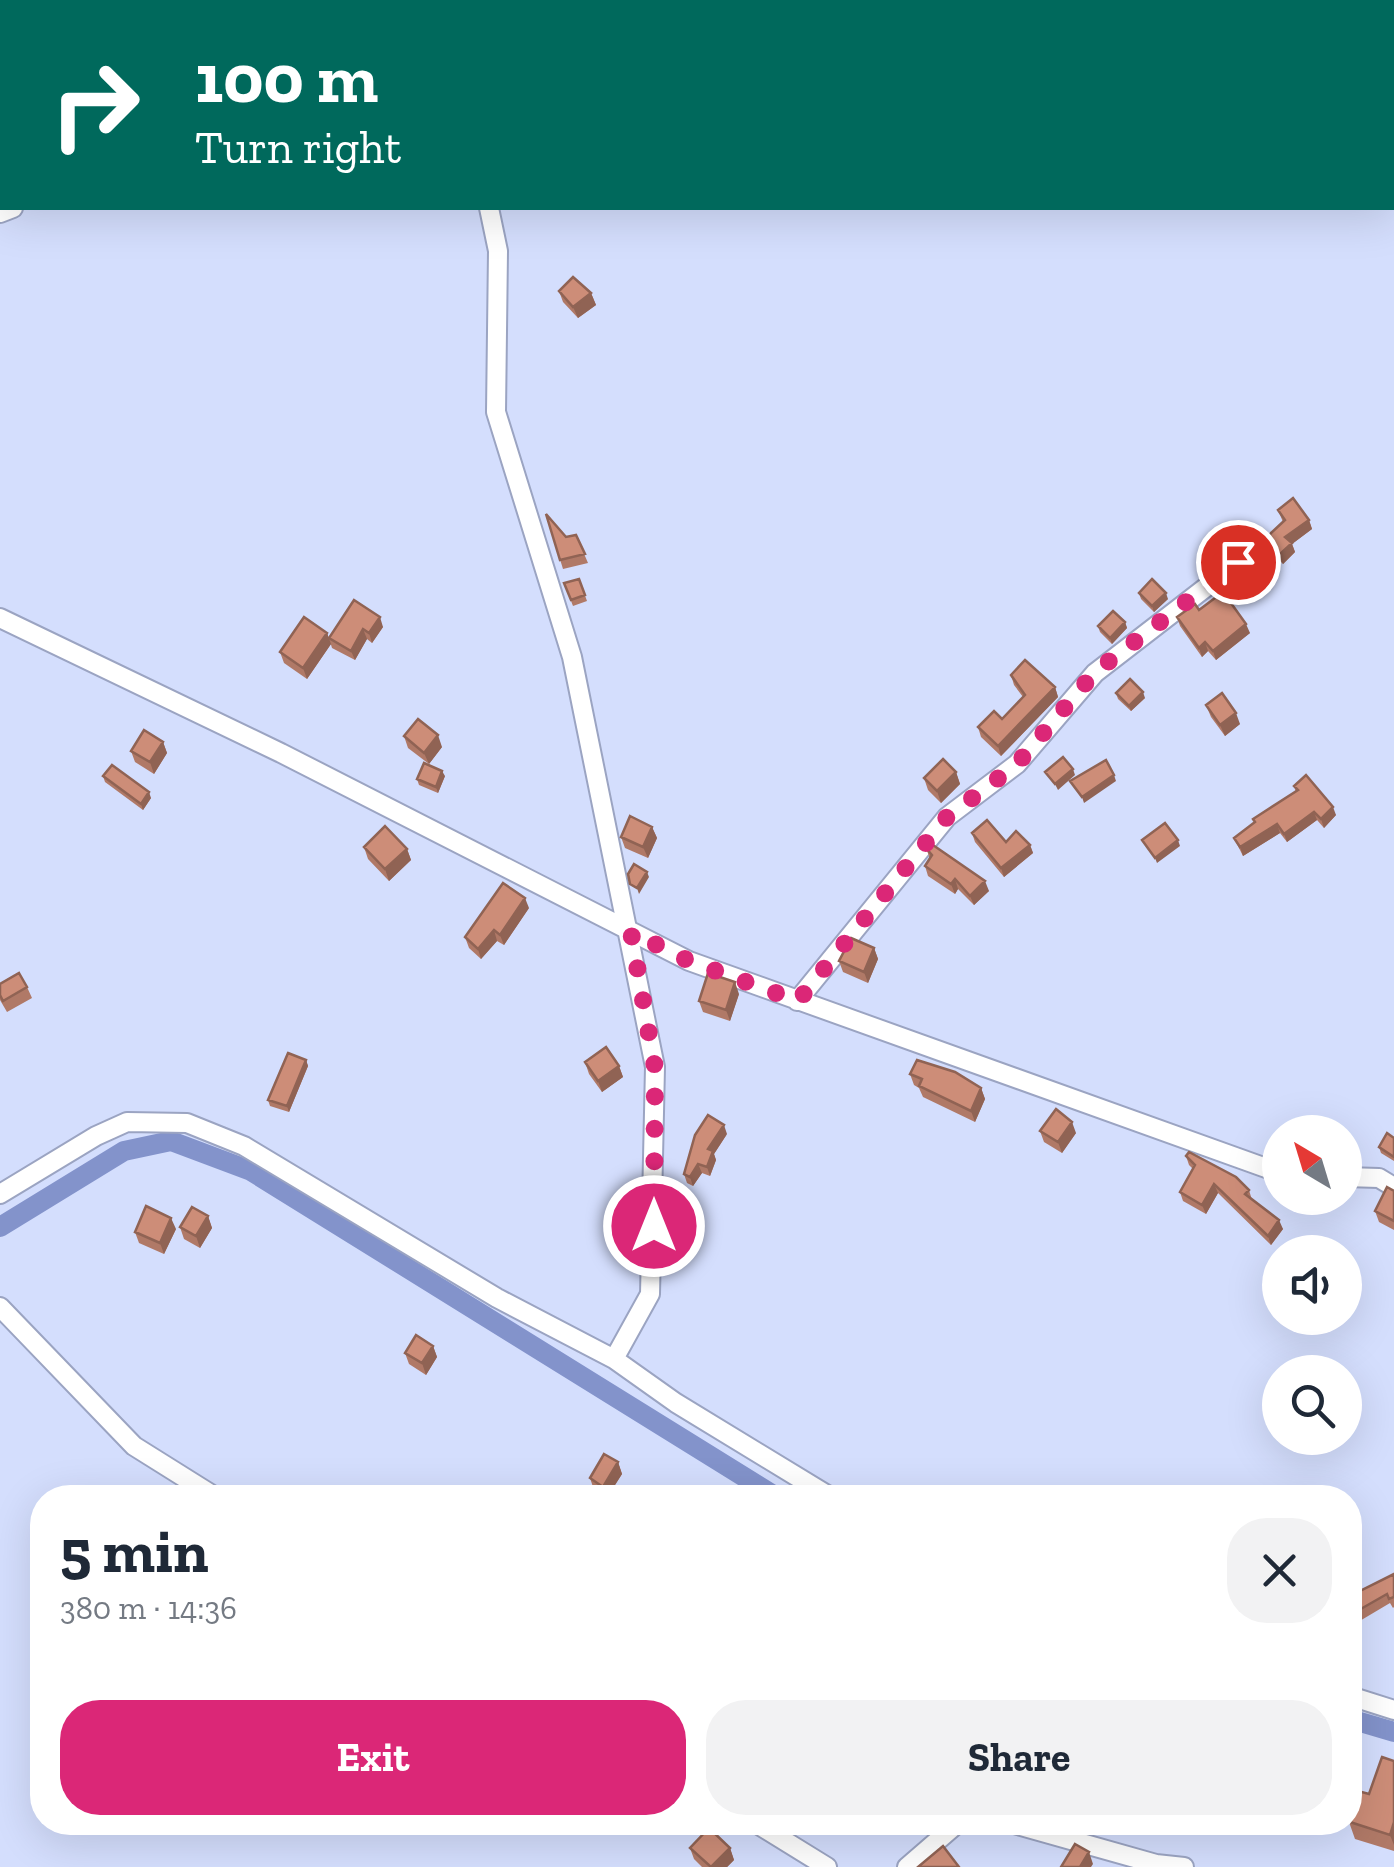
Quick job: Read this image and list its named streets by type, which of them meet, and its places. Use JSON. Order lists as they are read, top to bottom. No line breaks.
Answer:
{"north":"top left","page":{"turn":["100 m","Turn right"],"heading":["5 min","380 m · 14:36"],"buttons":["Exit","Share"]}}
